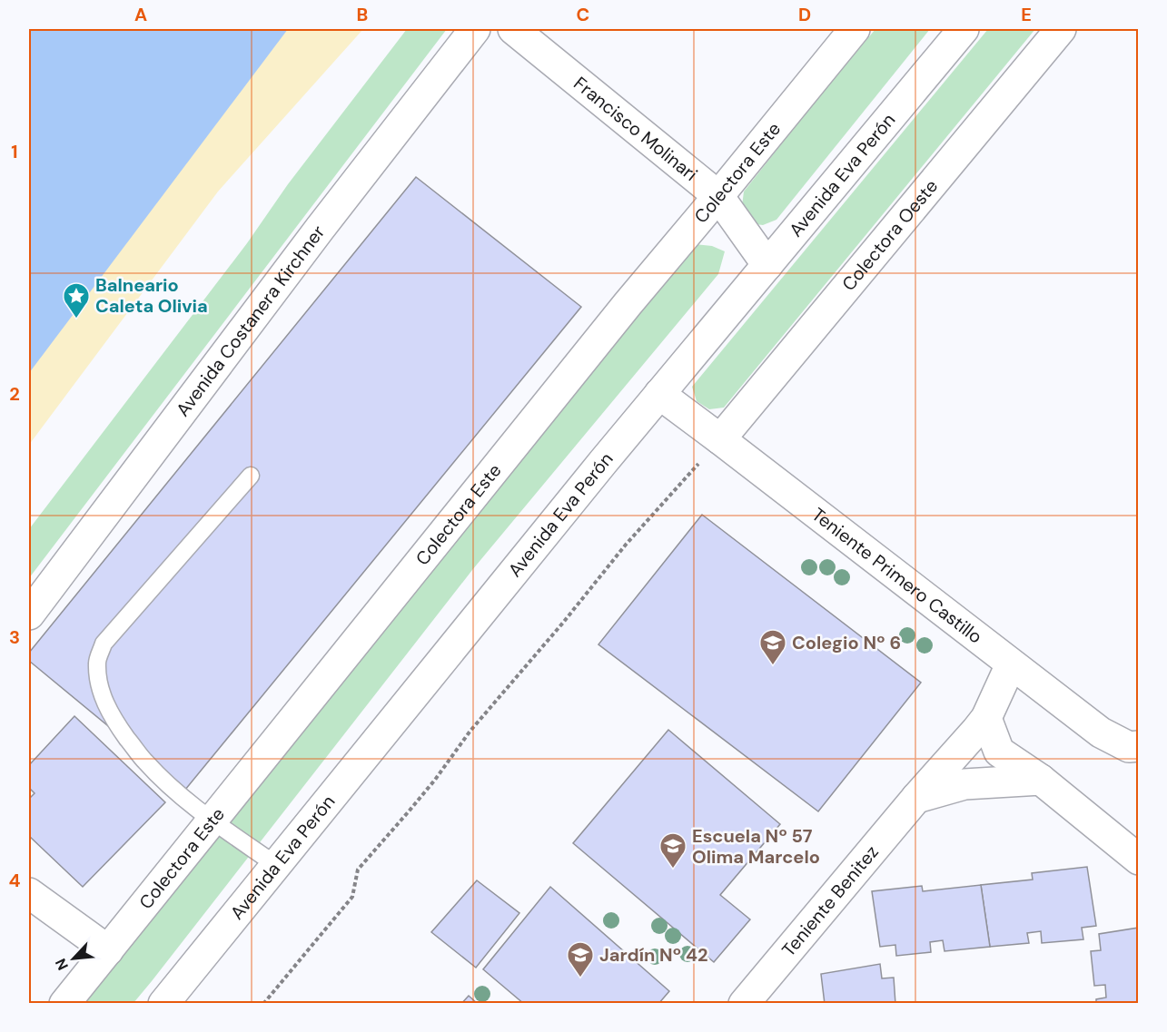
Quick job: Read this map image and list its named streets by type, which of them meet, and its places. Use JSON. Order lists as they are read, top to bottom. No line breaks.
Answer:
{"streets":{"main road":["Francisco Molinari","Colectora Este","Avenida Eva Perón","Colectora Oeste","Avenida Costanera Kirchner","Teniente Primero Castillo","Teniente Benitez"]},"crossings":[["Francisco Molinari","Colectora Este"],["Francisco Molinari","Avenida Eva Perón"],["Avenida Eva Perón","Teniente Primero Castillo"],["Colectora Oeste","Teniente Primero Castillo"],["Teniente Primero Castillo","Teniente Benitez"]],"places":{"place":["Balneario Caleta Olivia"],"school or university":["Colegio Nº 6","Escuela Nº 57 Olima Marcelo","Jardín Nº 42"]},"north":"bottom left","grid":{"columns":["A","B","C","D","E"],"rows":["1","2","3","4"]}}
